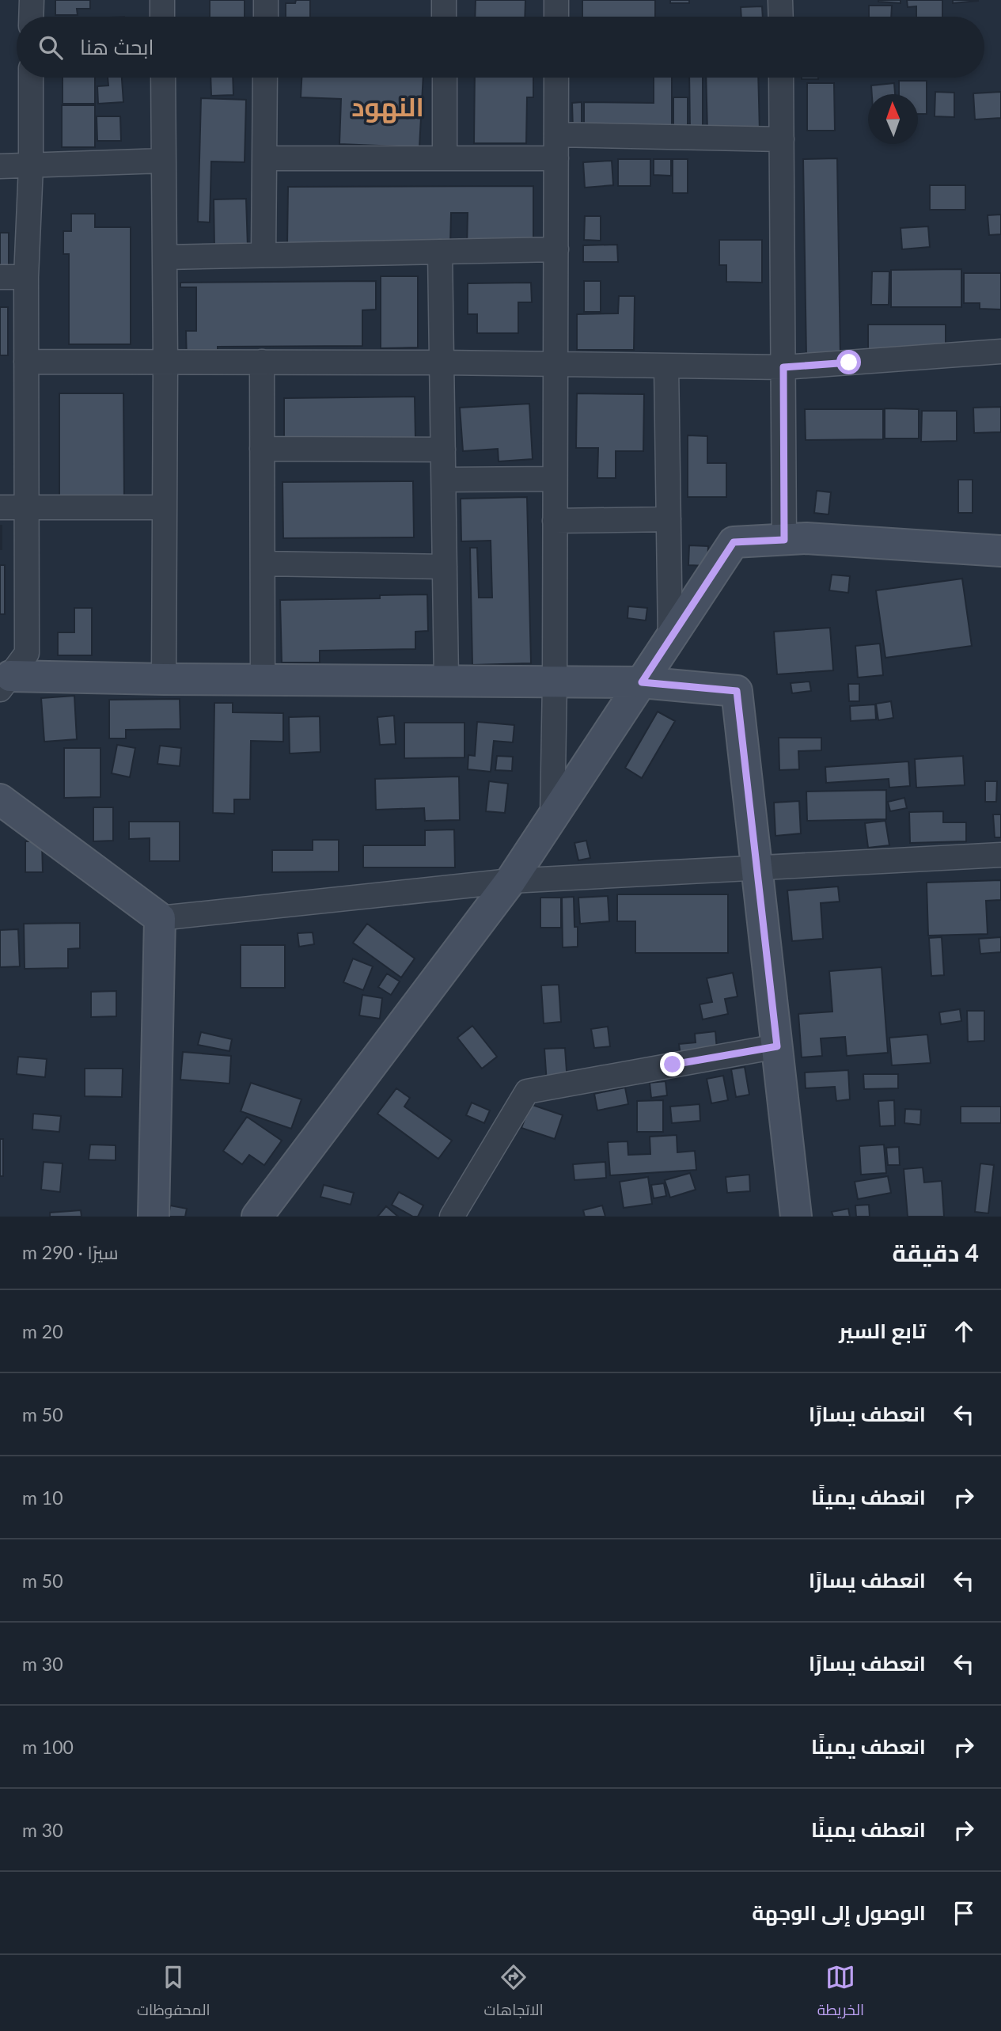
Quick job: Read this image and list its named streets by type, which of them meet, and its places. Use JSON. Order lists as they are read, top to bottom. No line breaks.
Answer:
{"districts":["النهود"],"north":"top","page":{"search":"ابحث هنا","heading":["4 دقيقة","سيرًا · 290 m"],"list":[["تابع السير","20 m"],["انعطف يسارًا","50 m"],["انعطف يمينًا","10 m"],["انعطف يسارًا","50 m"],["انعطف يسارًا","30 m"],["انعطف يمينًا","100 m"],["انعطف يمينًا","30 m"],"الوصول إلى الوجهة"],"nav":["الخريطة","الاتجاهات","المحفوظات"]}}
